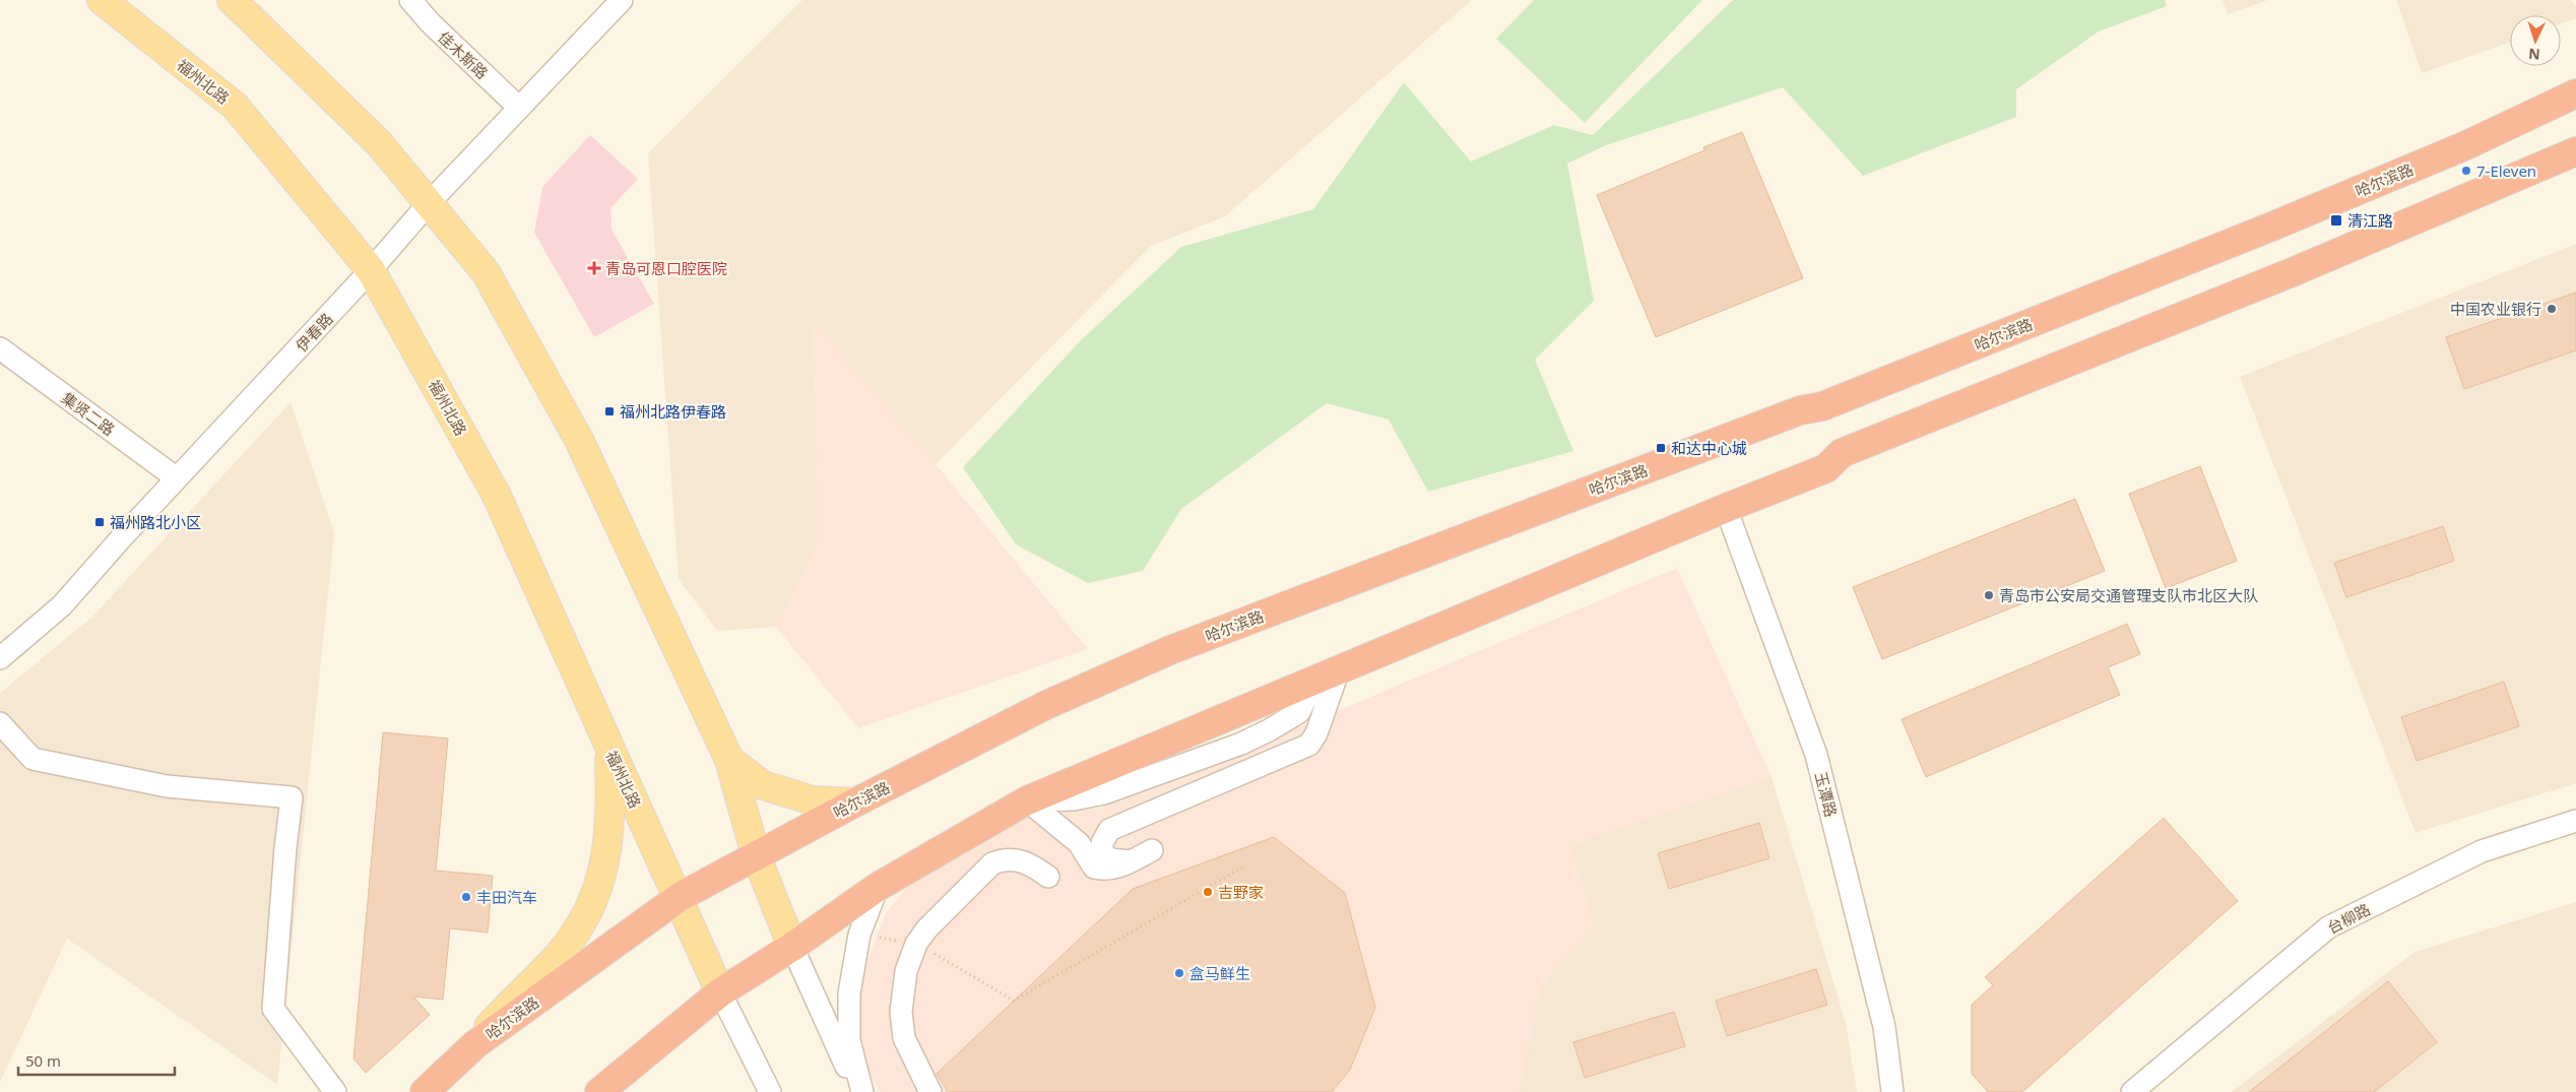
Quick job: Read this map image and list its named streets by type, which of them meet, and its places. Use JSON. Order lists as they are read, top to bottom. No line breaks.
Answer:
{"streets":{"highway":["哈尔滨路"],"main road":["福州北路"],"street":["佳木斯路","伊春路","集贤二路","玉潭路","台柳路"]},"crossings":[["佳木斯路","伊春路"],["福州北路","哈尔滨路"],["福州北路","伊春路"],["伊春路","集贤二路"]],"places":{"other":["7-Eleven","中国农业银行","青岛市公安局交通管理支队市北区大队","吉野家","丰田汽车","盒马鲜生"],"transit":["清江路","福州北路伊春路","和达中心城","福州路北小区"],"health":["青岛可恩口腔医院"]},"scale_bar":"50 m","north":"bottom"}
